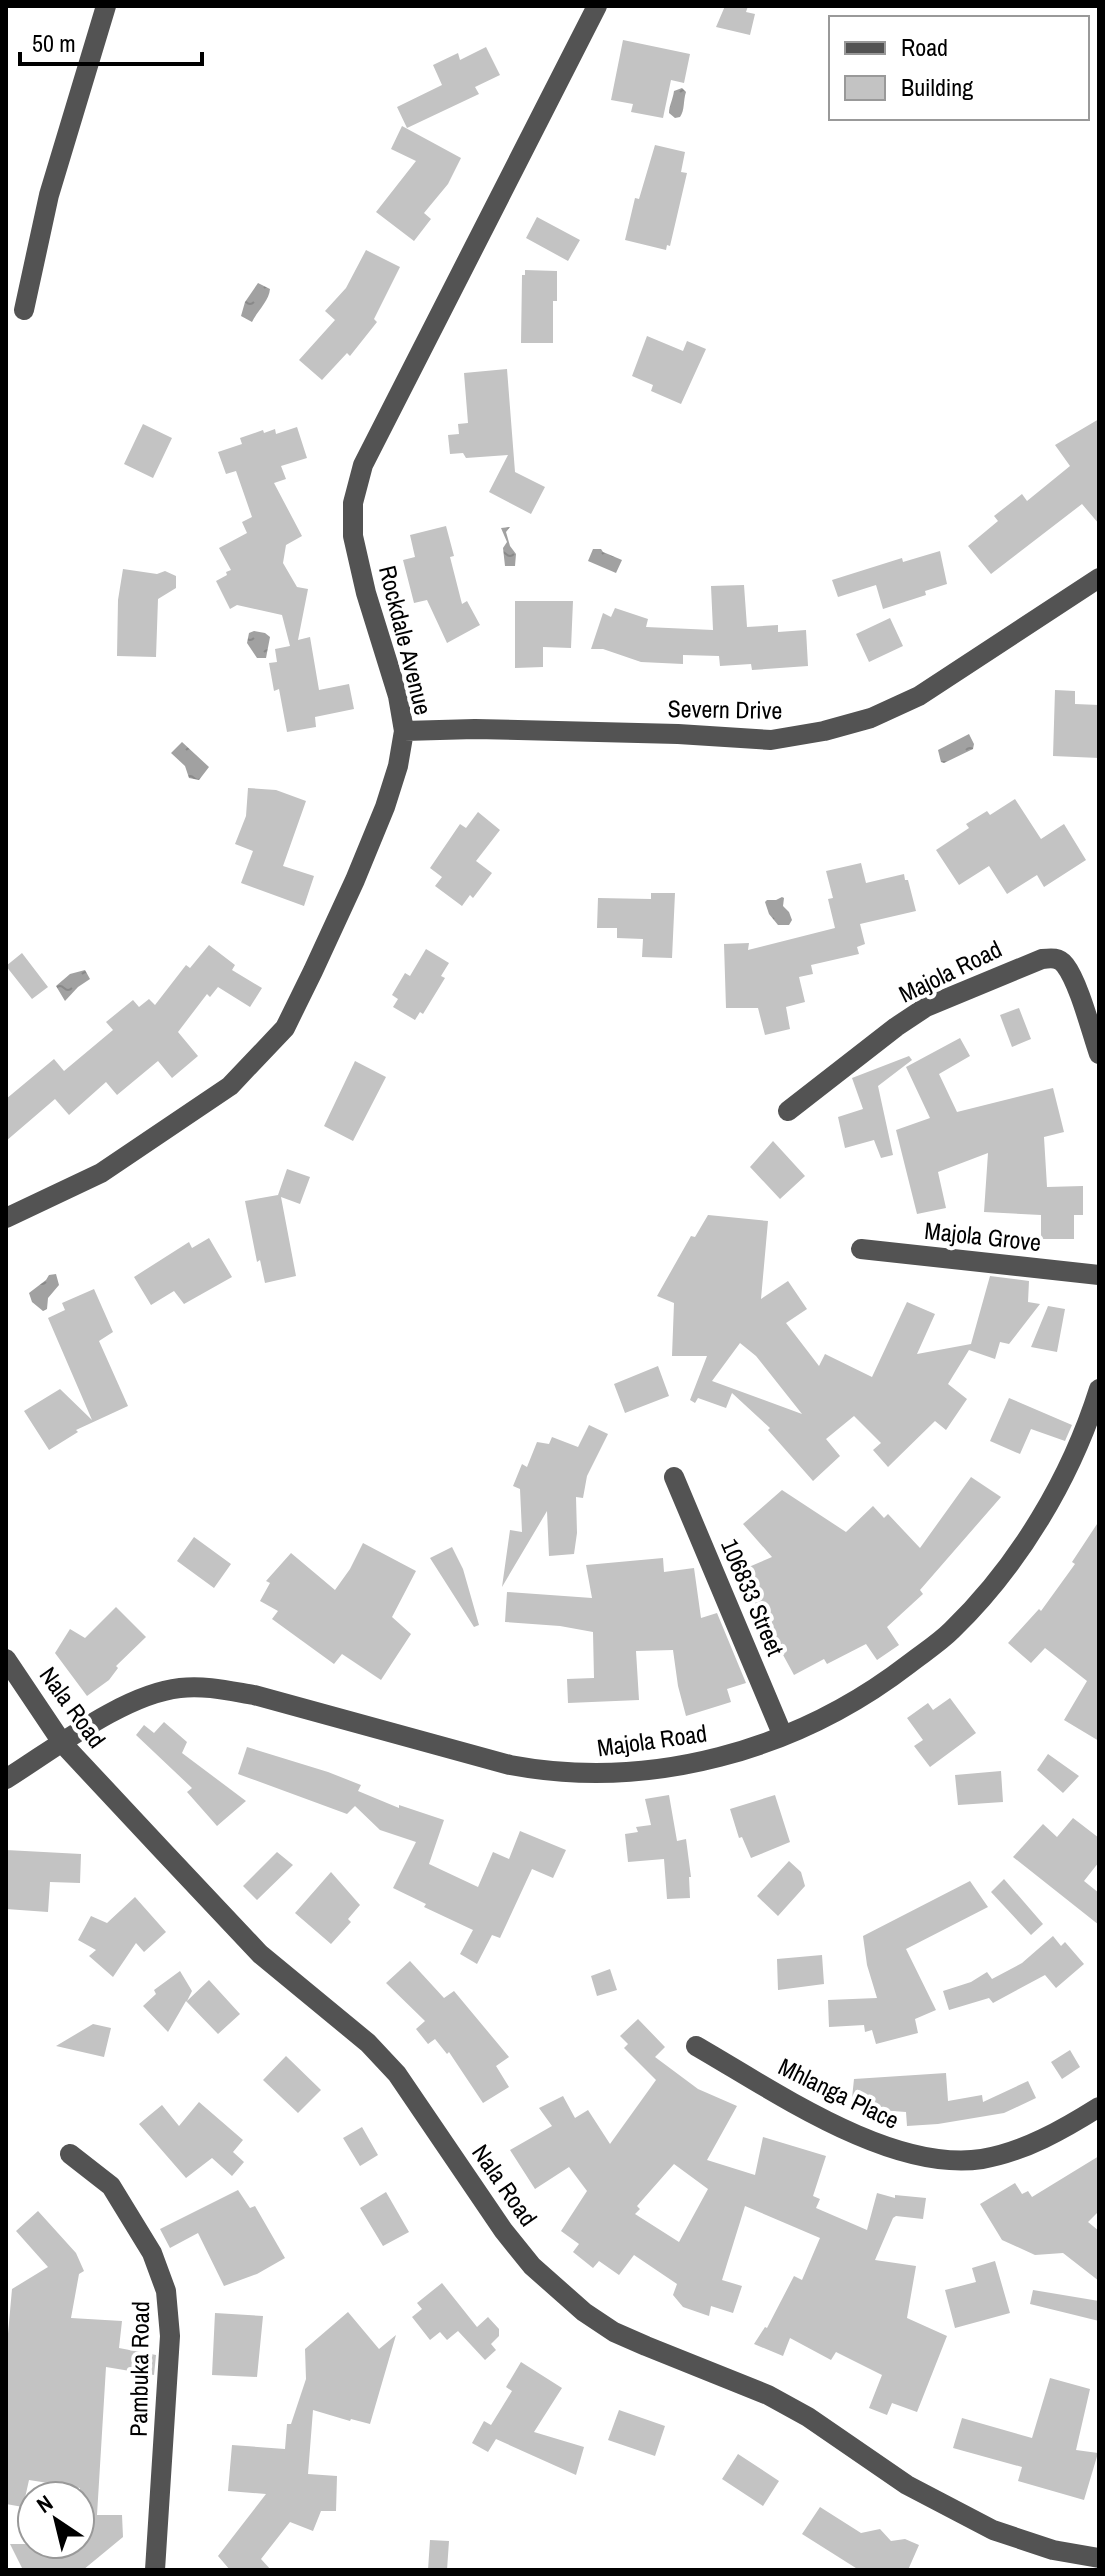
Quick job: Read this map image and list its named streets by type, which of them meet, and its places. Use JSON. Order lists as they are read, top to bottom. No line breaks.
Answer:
{"streets":{"street":["Rockdale Avenue","Severn Drive","Majola Road","Majola Grove","106833 Street","Nala Road","Mhlanga Place","Pambuka Road"]},"crossings":[["Rockdale Avenue","Severn Drive"],["Majola Road","106833 Street"],["Majola Road","Nala Road"]],"legend":["Road","Building"],"scale_bar":"50 m","north":"top left"}
